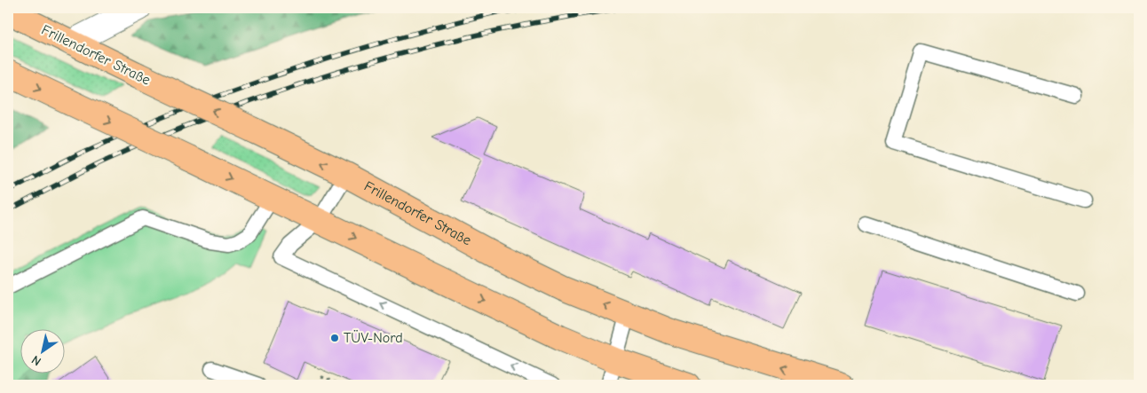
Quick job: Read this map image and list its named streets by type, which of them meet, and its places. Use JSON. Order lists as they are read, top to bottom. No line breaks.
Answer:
{"streets":{"main road":["Frillendorfer Straße"]},"places":["TÜV-Nord"],"north":"bottom left"}
